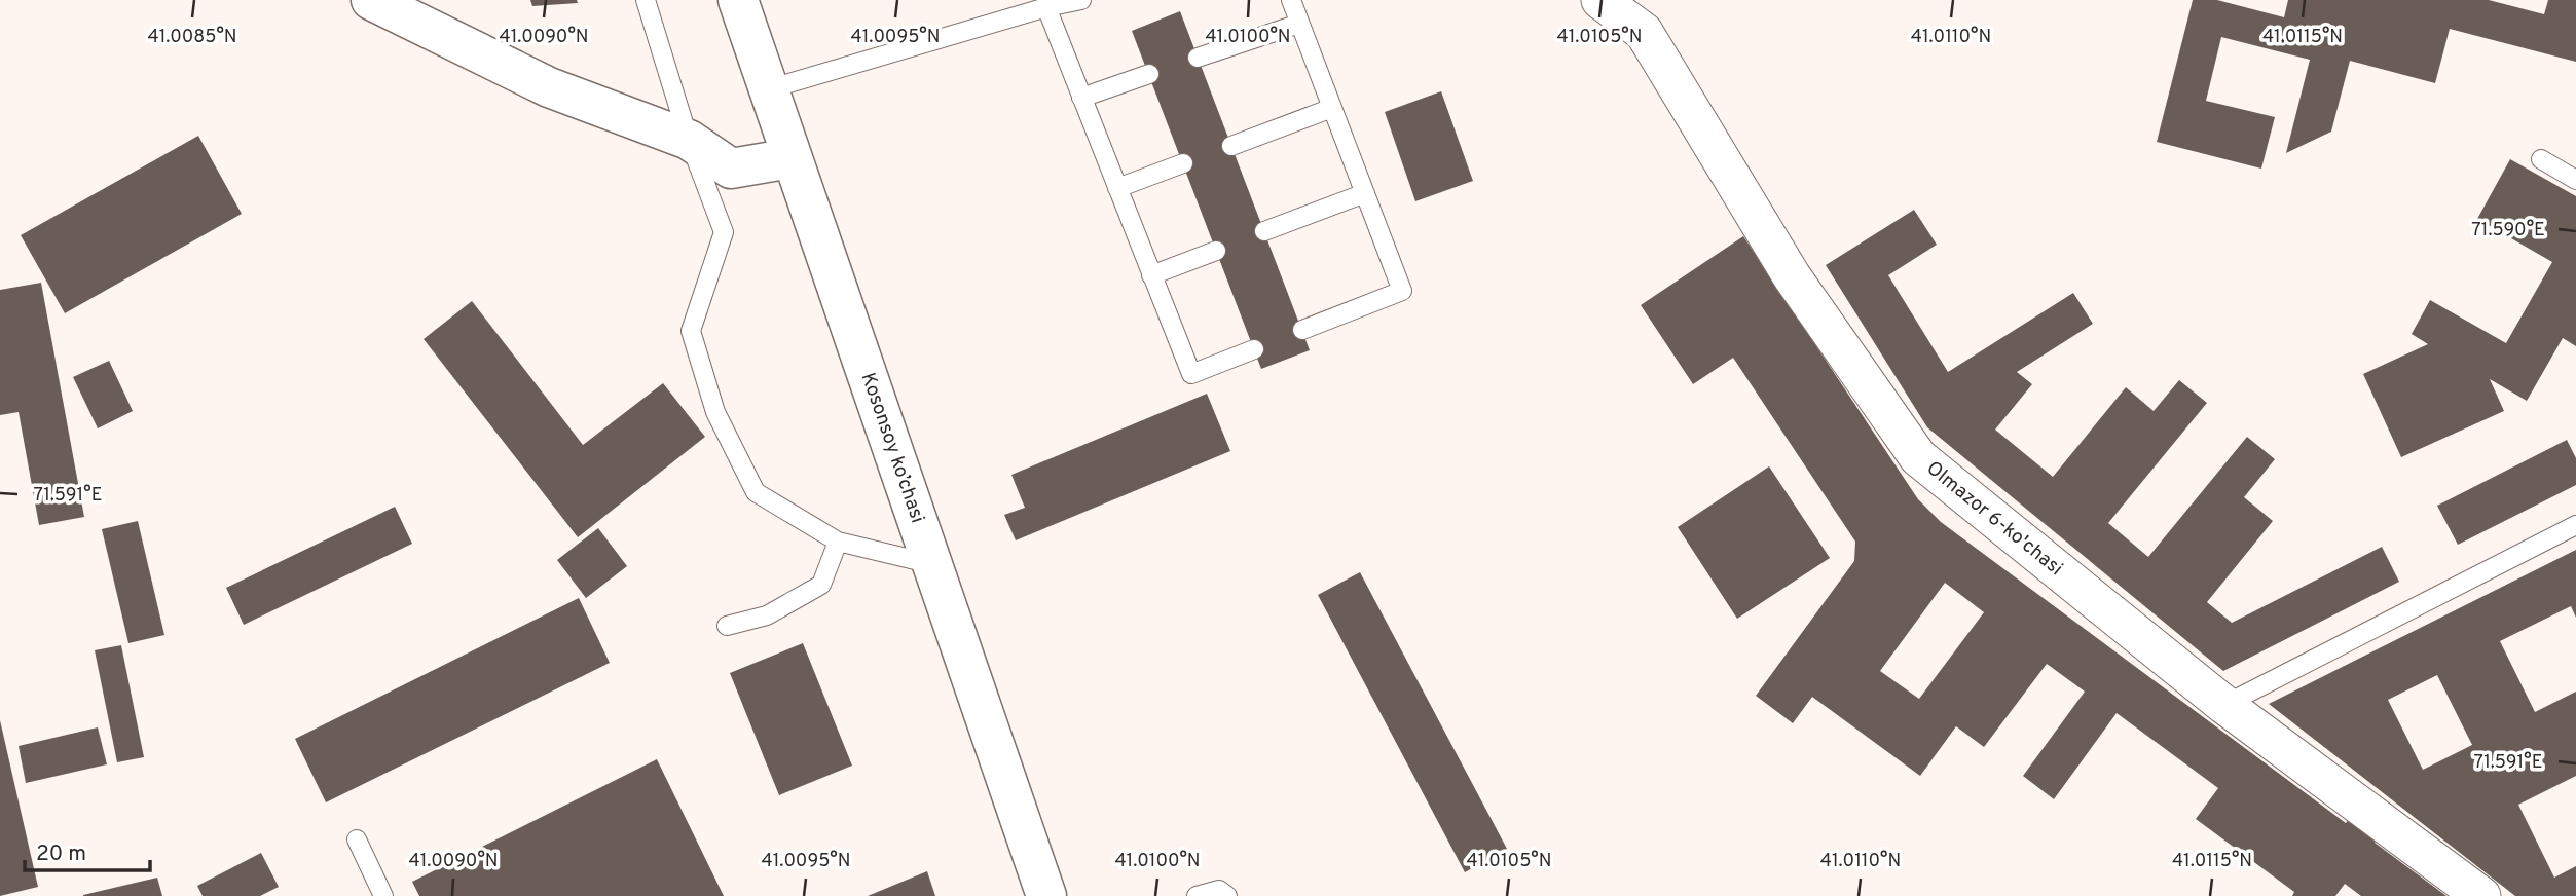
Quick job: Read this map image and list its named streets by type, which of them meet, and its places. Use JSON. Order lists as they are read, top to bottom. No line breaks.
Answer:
{"streets":{"main road":["Kosonsoy ko’chasi"],"street":["Olmazor 6-ko'chasi"]},"scale_bar":"20 m","coordinates":["41.0085°N","41.0090°N","41.0095°N","41.0100°N","41.0105°N","41.0110°N","41.0115°N","71.590°E","71.591°E"]}
